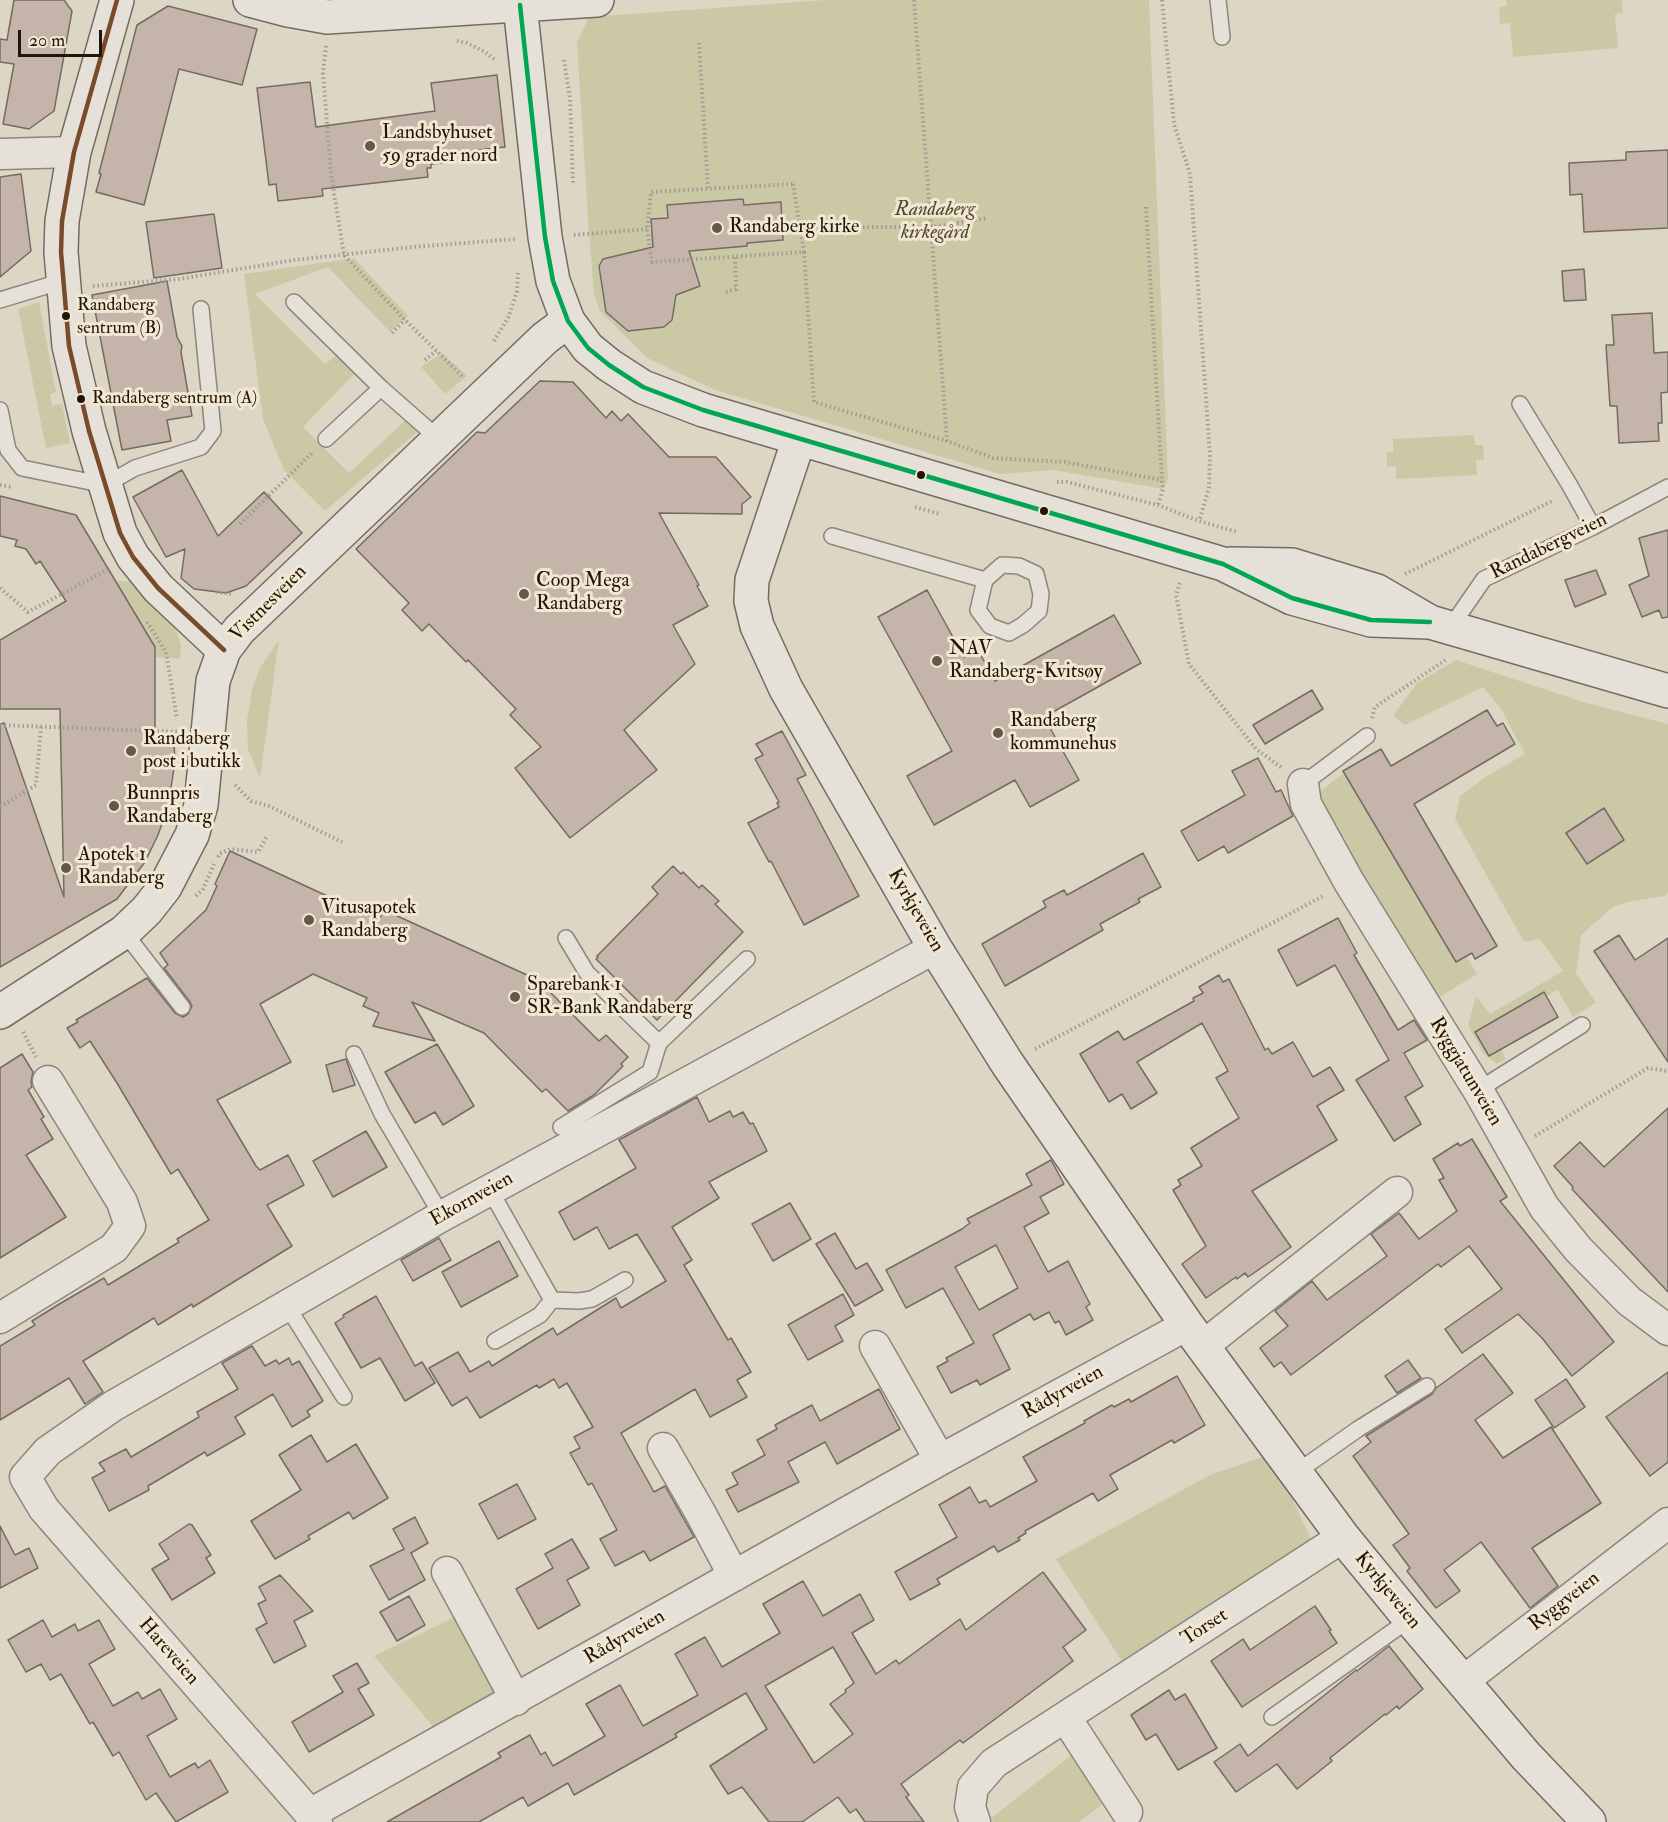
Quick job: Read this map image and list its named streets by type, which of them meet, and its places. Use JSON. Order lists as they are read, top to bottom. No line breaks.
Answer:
{"streets":{"main road":["Vistnesveien","Kyrkjeveien"],"street":["Ryggjatunveien","Ekornveien","Rådyrveien","Ryggveien","Torset","Hareveien"],"lane":["Randabergveien"]},"crossings":[["Kyrkjeveien","Ekornveien"],["Kyrkjeveien","Rådyrveien"],["Kyrkjeveien","Ryggveien"],["Kyrkjeveien","Torset"],["Ekornveien","Hareveien"],["Rådyrveien","Hareveien"]],"parks":["Randaberg kirkegård"],"places":["Landsbyhuset 59 grader nord","Randaberg kirke","Randaberg sentrum (B)","Randaberg sentrum (A)","Coop Mega Randaberg","NAV Randaberg-Kvitsøy","Randaberg kommunehus","Randaberg post i butikk","Bunnpris Randaberg","Apotek 1 Randaberg","Vitusapotek Randaberg","Sparebank 1 SR-Bank Randaberg"],"scale_bar":"20 m"}
